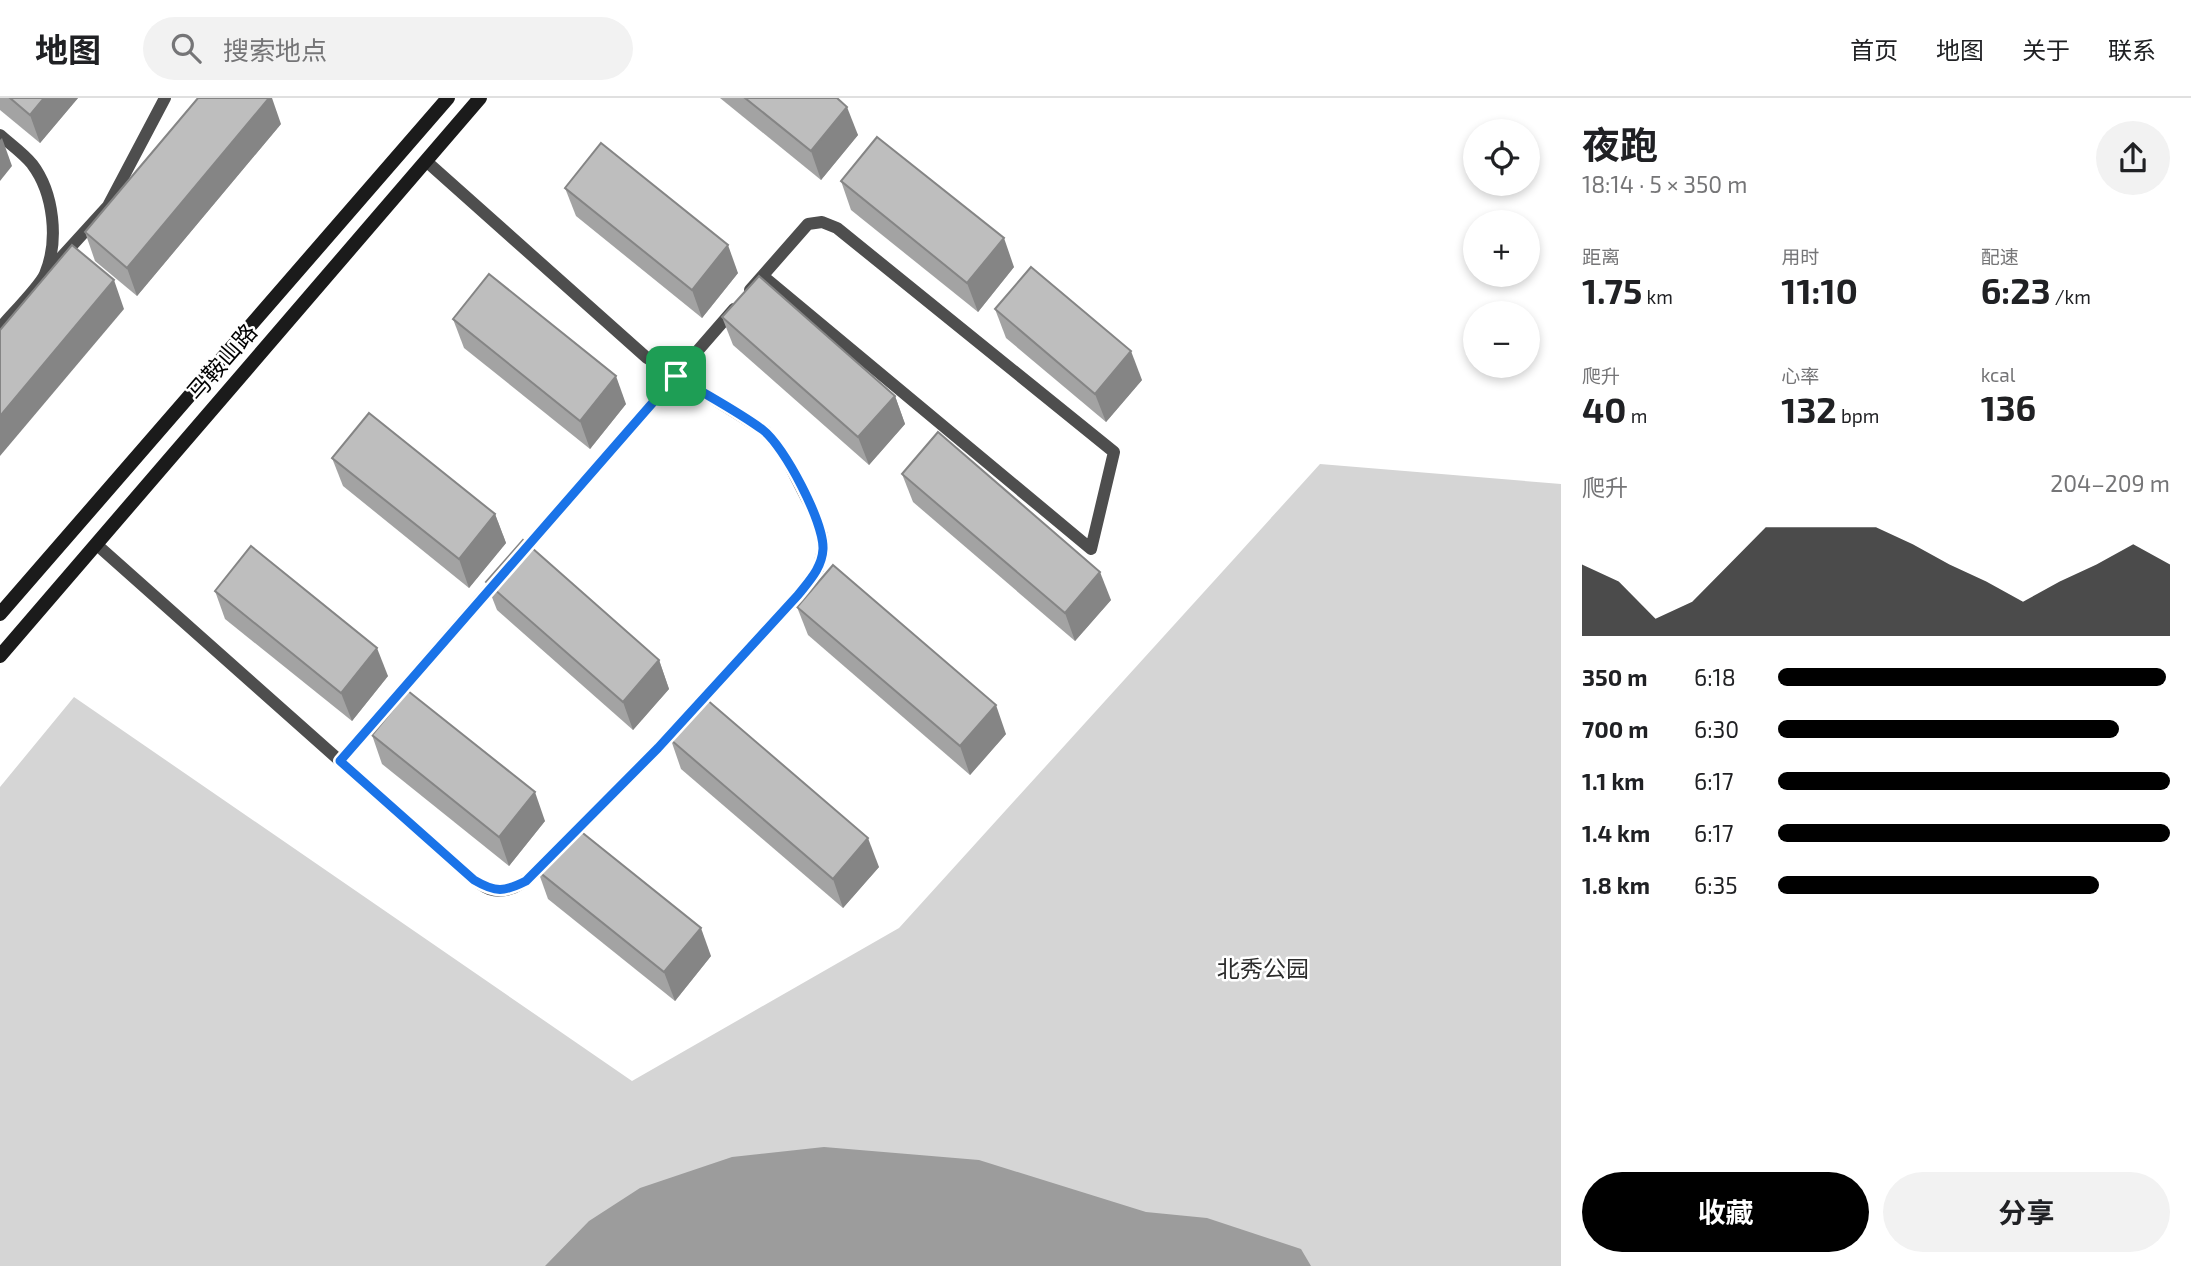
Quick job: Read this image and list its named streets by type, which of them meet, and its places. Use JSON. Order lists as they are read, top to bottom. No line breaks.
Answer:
{"streets":{"main road":["马鞍山路"]},"parks":["北秀公园"],"page":{"header":"地图","search":"搜索地点","nav":["首页","地图","关于","联系"],"heading":["夜跑","18:14 · 5 × 350 m"],"map_buttons":["+","−"],"stats":[["距离","1.75 km"],["用时","11:10"],["配速","6:23 /km"],["爬升","40 m"],["心率","132 bpm"],["kcal","136"]],"chart":["爬升","204–209 m"],"list":[{"name":"350 m","note":"6:18"},{"name":"700 m","note":"6:30"},{"name":"1.1 km","note":"6:17"},{"name":"1.4 km","note":"6:17"},{"name":"1.8 km","note":"6:35"}],"buttons":["收藏","分享"]}}
